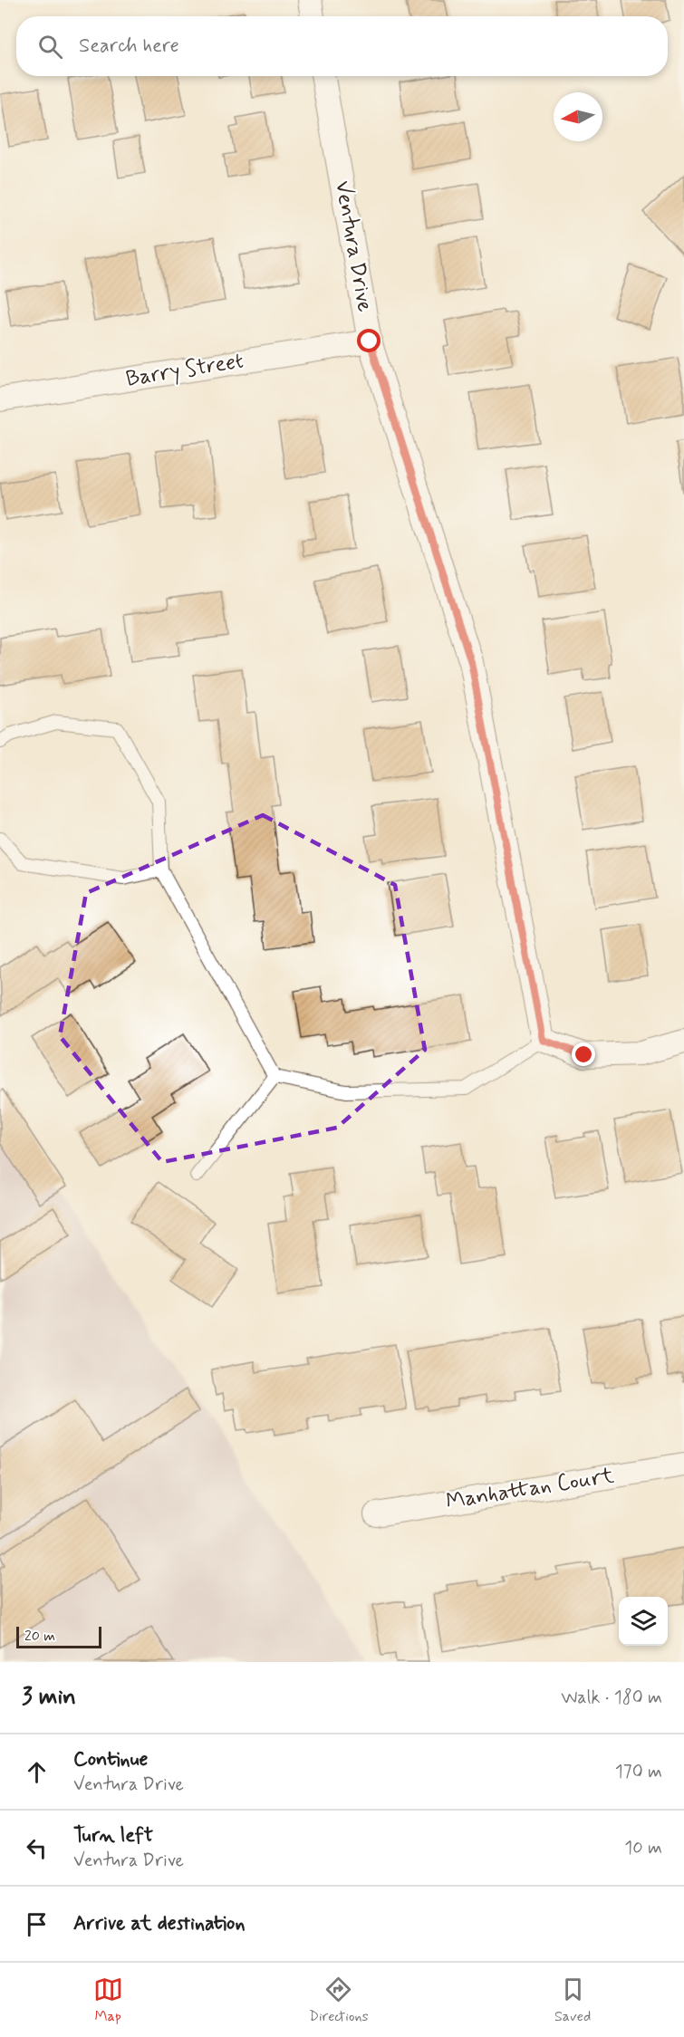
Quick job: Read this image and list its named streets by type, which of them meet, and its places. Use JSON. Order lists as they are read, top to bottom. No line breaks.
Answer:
{"streets":{"street":["Ventura Drive","Barry Street","Manhattan Court"]},"crossings":[["Ventura Drive","Barry Street"]],"scale_bar":"20 m","north":"left","page":{"search":"Search here","scale":"20 m","heading":["3 min","Walk · 180 m"],"list":[["Continue","Ventura Drive","170 m"],["Turn left","Ventura Drive","10 m"],"Arrive at destination"],"nav":["Map","Directions","Saved"]}}
